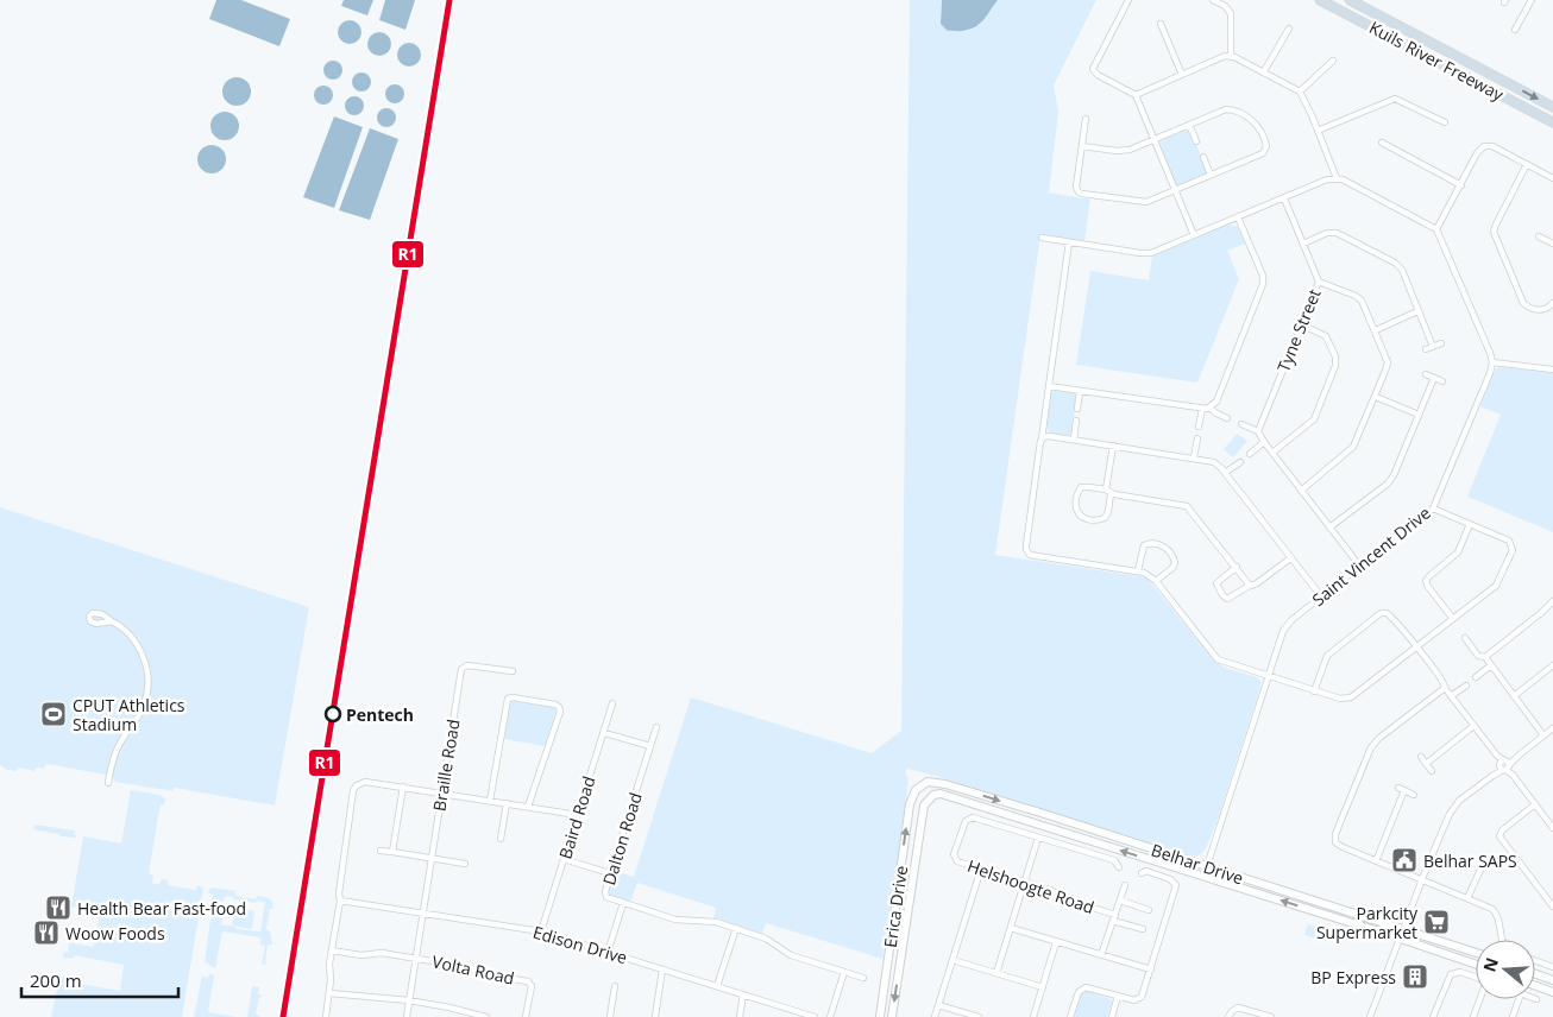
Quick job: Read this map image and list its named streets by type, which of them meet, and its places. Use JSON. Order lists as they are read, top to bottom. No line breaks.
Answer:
{"streets":{"highway":["Kuils River Freeway"],"main road":["Belhar Drive","Erica Drive"],"street":["Tyne Street","Saint Vincent Drive","Braille Road","Baird Road","Dalton Road","Helshoogte Road","Edison Drive","Volta Road"]},"crossings":[["Saint Vincent Drive","Belhar Drive"],["Braille Road","Edison Drive"],["Braille Road","Volta Road"],["Baird Road","Edison Drive"],["Belhar Drive","Erica Drive"]],"places":{"sports":["CPUT Athletics Stadium"],"other":["Pentech"],"public building":["Belhar SAPS"],"restaurant":["Health Bear Fast-food","Woow Foods"],"supermarket":["Parkcity Supermarket"],"building":["BP Express"]},"lines":["transit line R1"],"scale_bar":"200 m","north":"left"}
